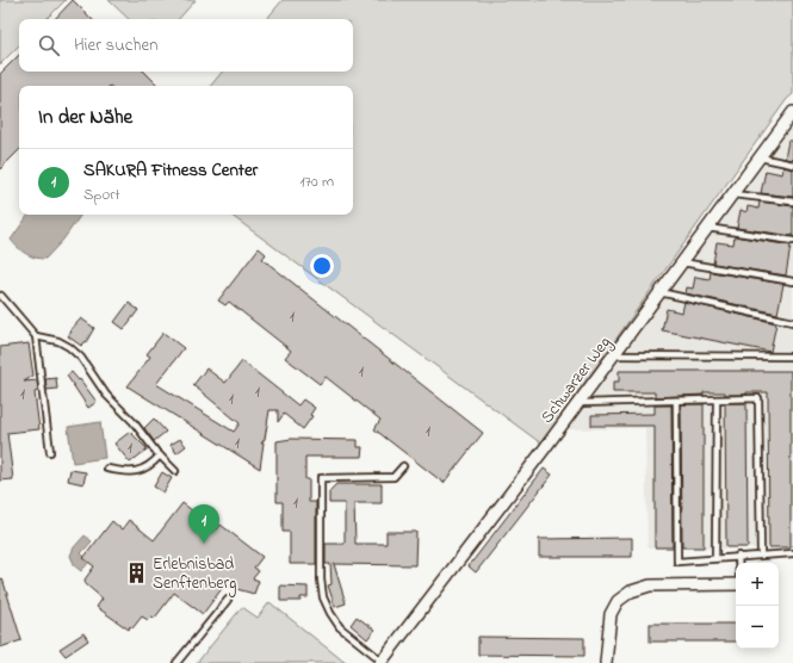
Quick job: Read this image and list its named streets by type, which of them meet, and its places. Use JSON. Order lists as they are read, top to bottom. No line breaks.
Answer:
{"streets":{"street":["Schwarzer Weg"]},"places":{"building":["Erlebnisbad Senftenberg"]},"house_numbers":["1","1","1","1","1","1","1","1","1"],"page":{"search":"Hier suchen","heading":"In der Nähe","list":[{"mark":"1","name":"SAKURA Fitness Center","note":"Sport","value":"170 m"}],"pins":"1","map_buttons":["+","−"]}}
